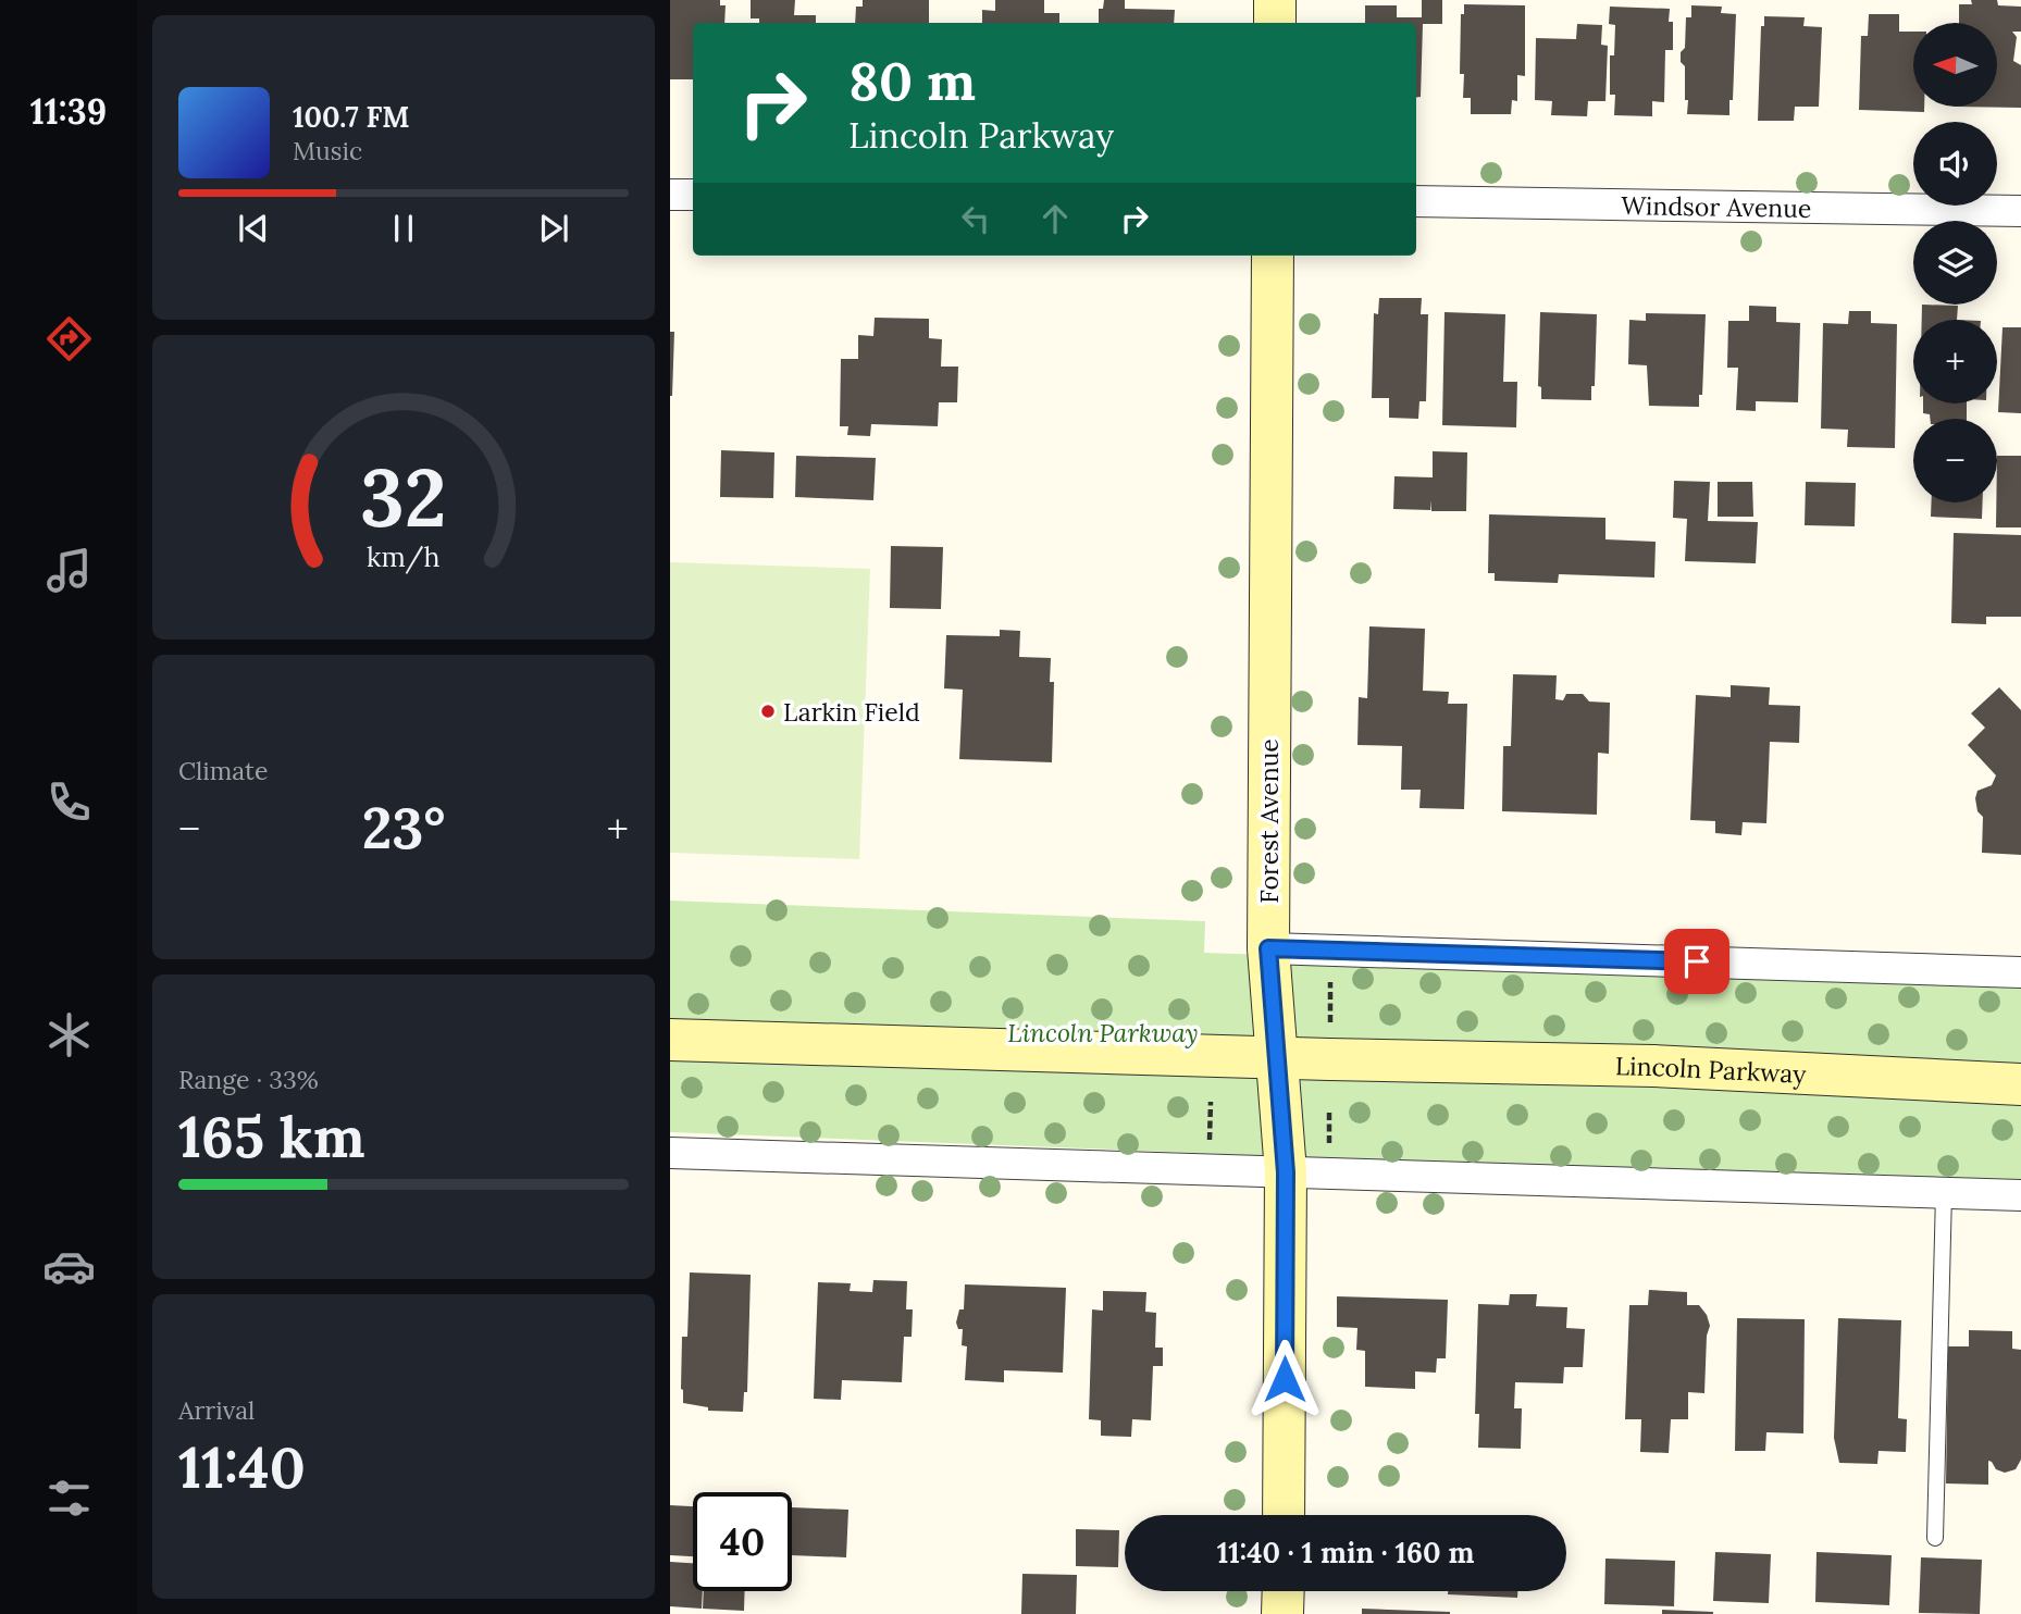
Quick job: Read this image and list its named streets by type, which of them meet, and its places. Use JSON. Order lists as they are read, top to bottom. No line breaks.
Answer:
{"streets":{"street":["Windsor Avenue","Forest Avenue","Lincoln Parkway"]},"crossings":[["Forest Avenue","Lincoln Parkway"]],"parks":["Lincoln Parkway"],"places":["Larkin Field"],"north":"left","page":{"tabs":"11:39","map_buttons":["+","−"],"turn":["80 m","Lincoln Parkway"],"song":["100.7 FM","Music"],"tile":["Climate",["Range · 33%","165 km"],["Arrival","11:40"]],"heat":["−","23°","+"],"limit":"40","trip":"11:40 · 1 min · 160 m","gauge":["32","km/h"]}}
